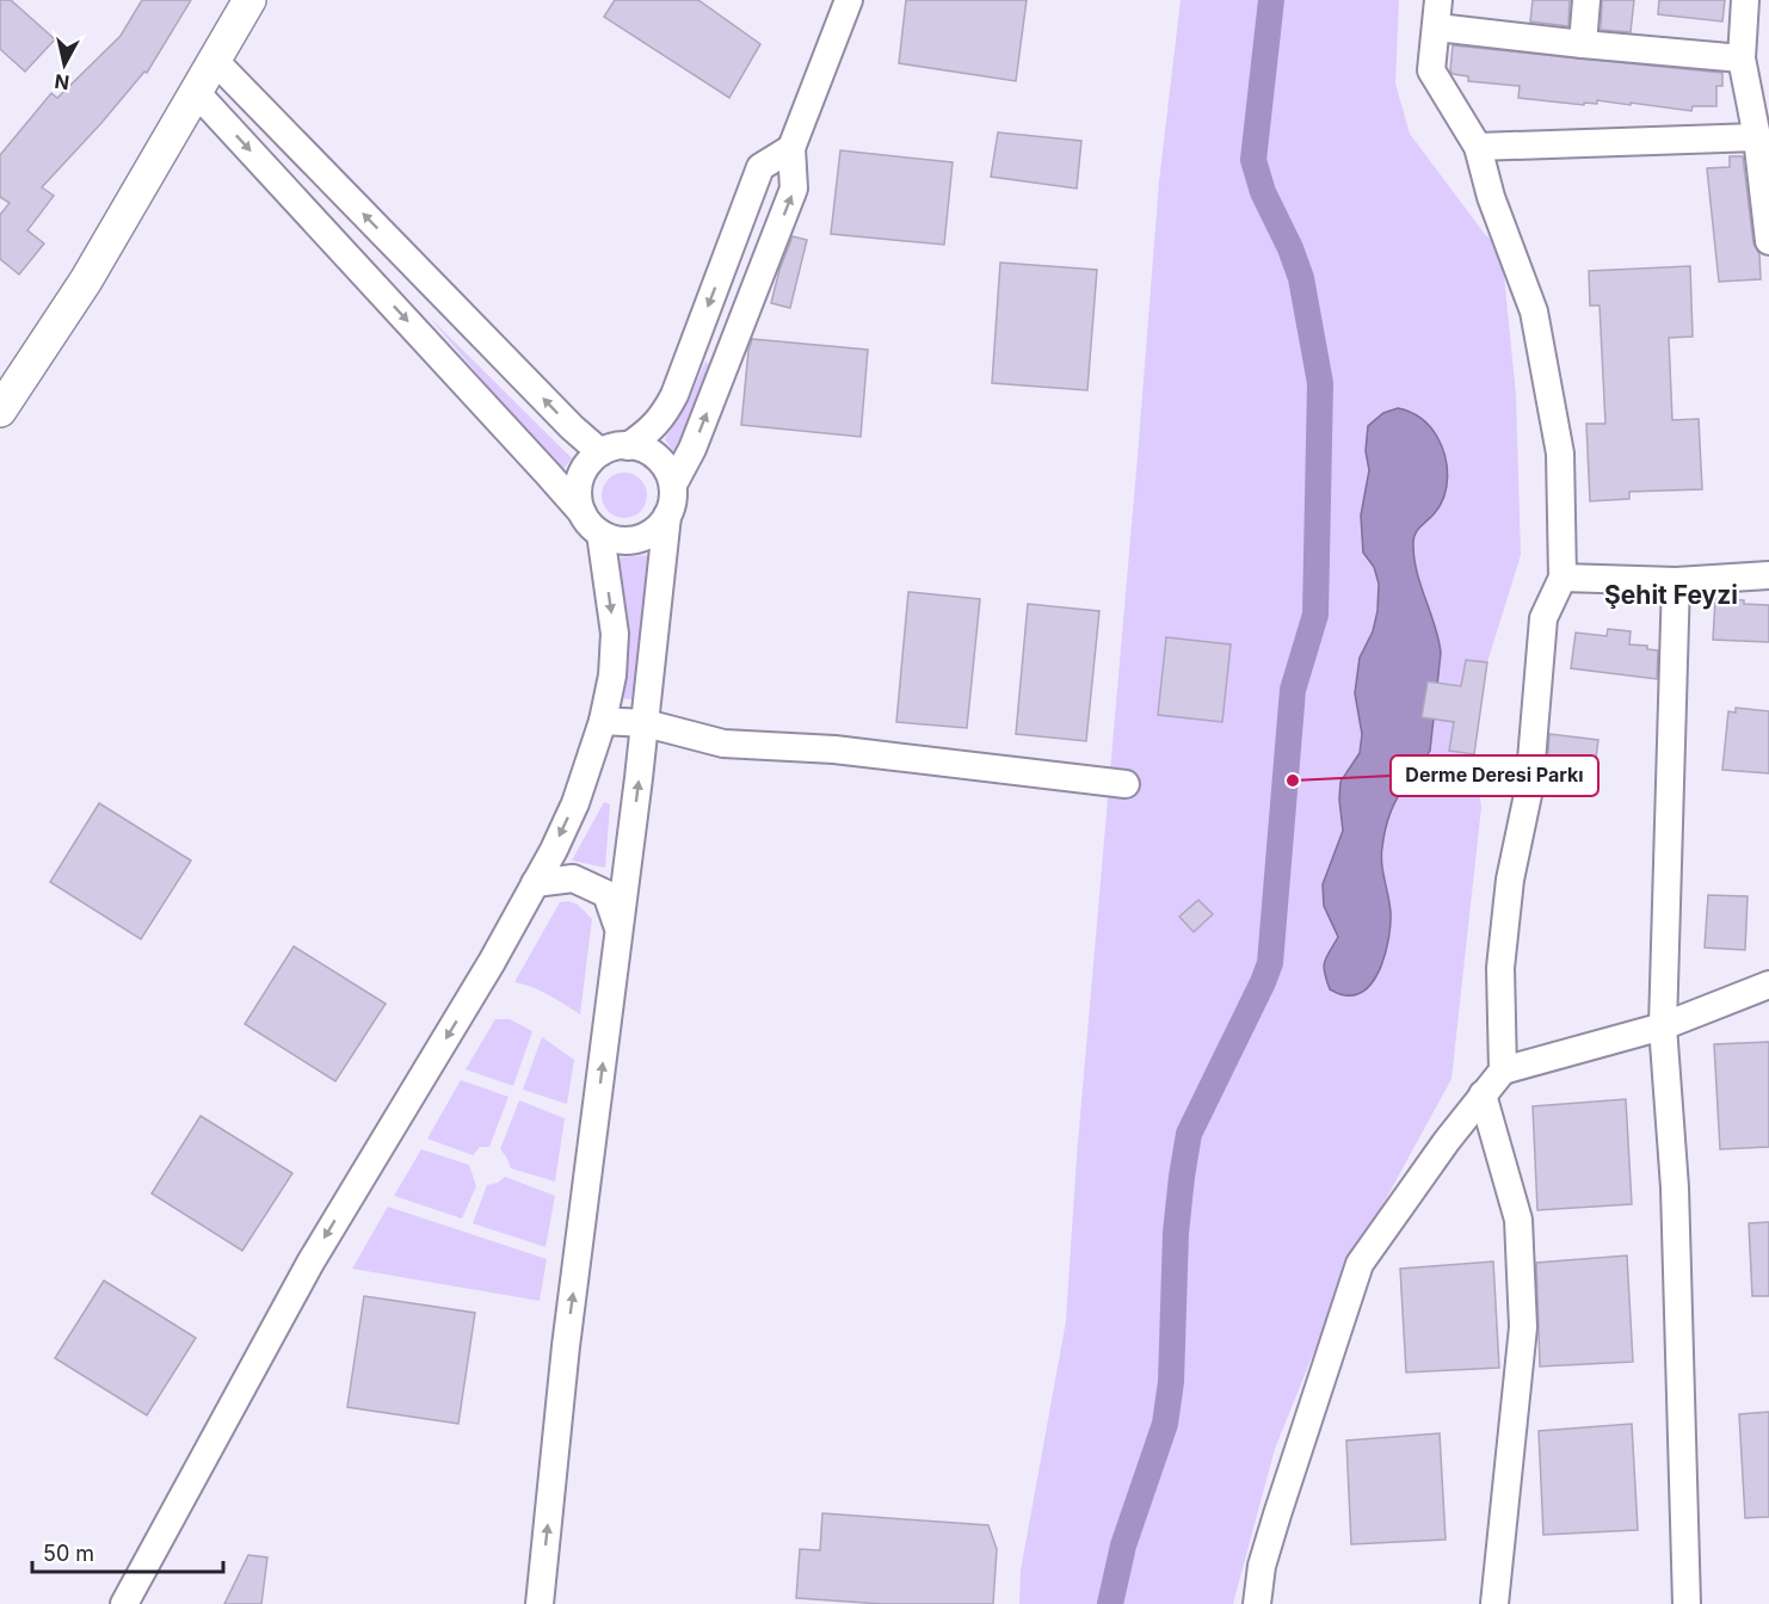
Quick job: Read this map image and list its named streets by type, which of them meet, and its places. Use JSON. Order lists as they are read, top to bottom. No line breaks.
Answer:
{"districts":["Şehit Feyzi"],"places":["Derme Deresi Parkı"],"scale_bar":"50 m","north":"bottom"}
